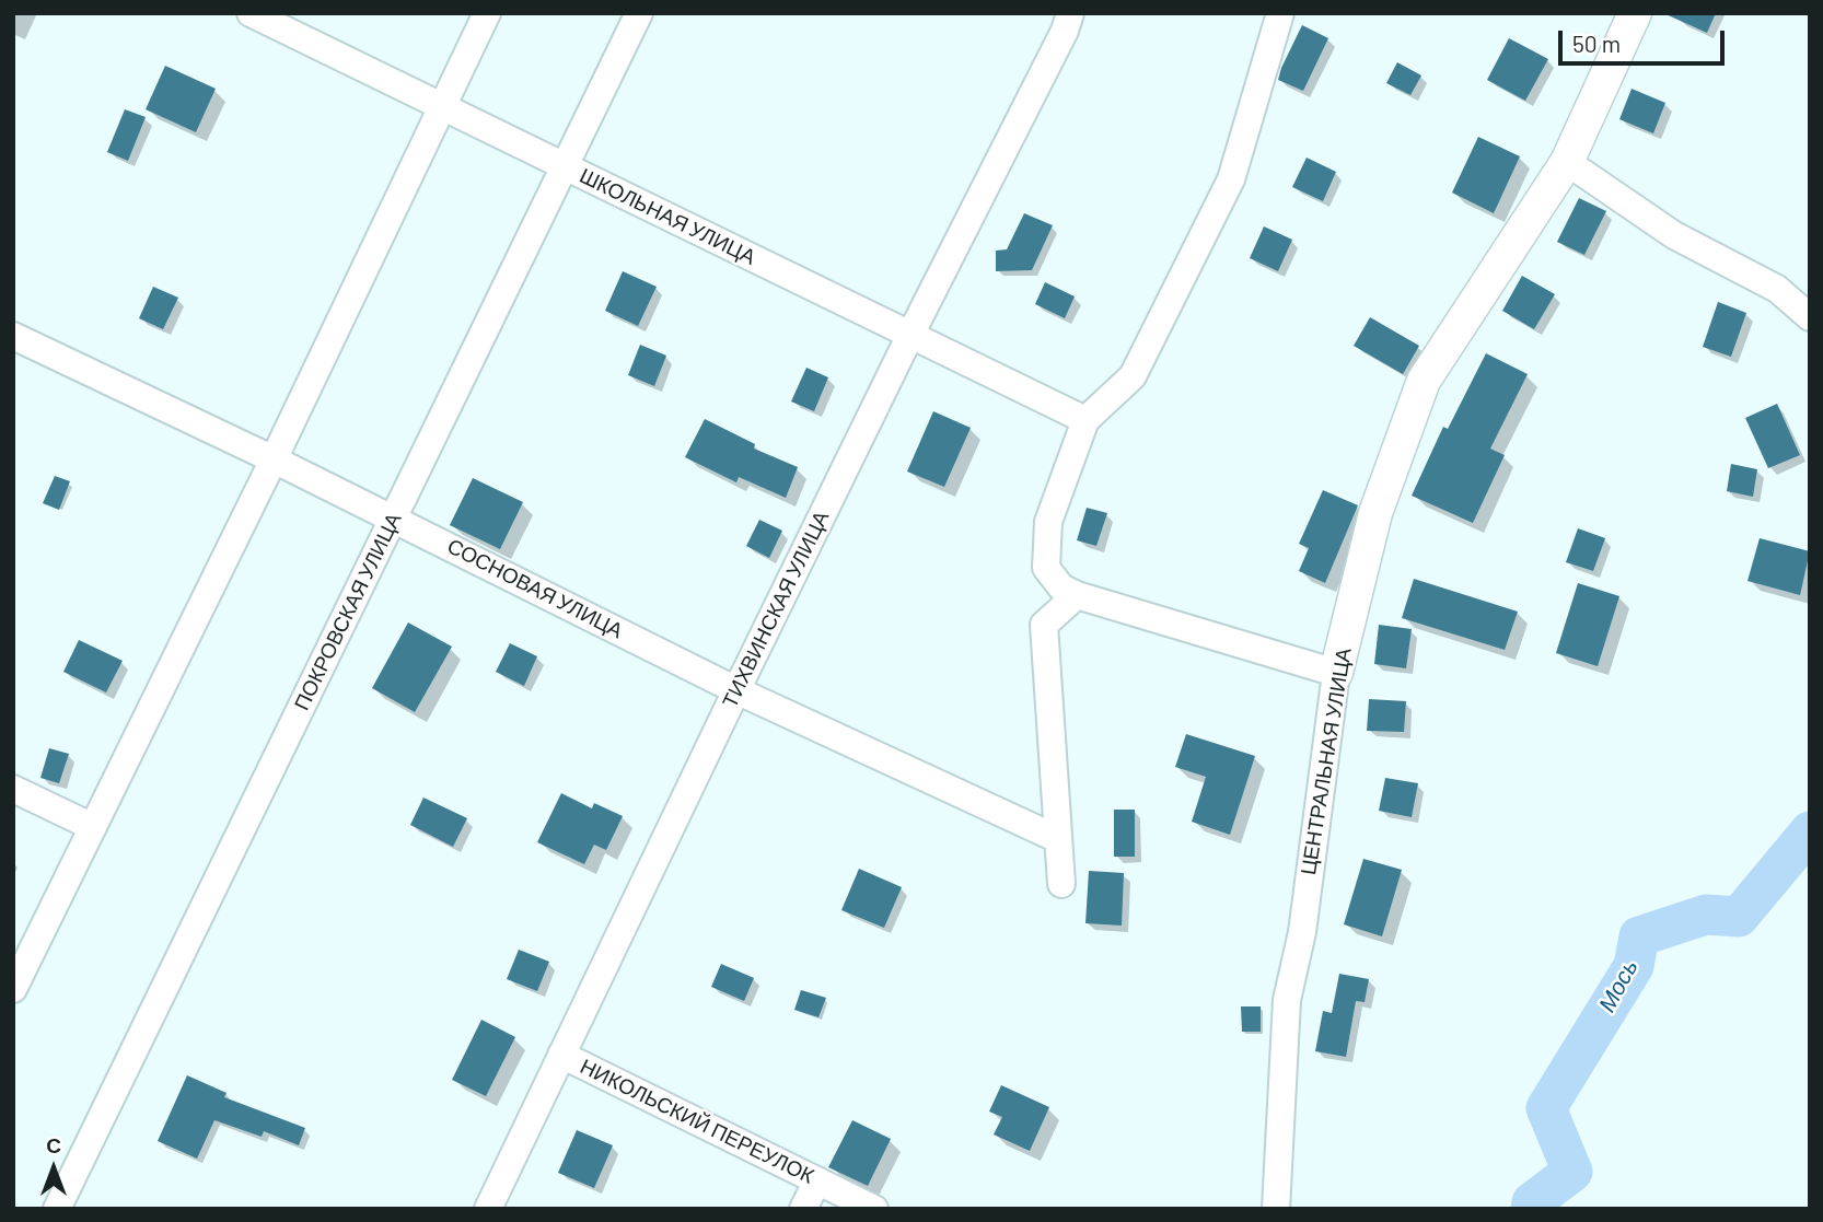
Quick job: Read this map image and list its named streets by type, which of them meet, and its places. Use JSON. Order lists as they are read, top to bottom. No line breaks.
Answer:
{"streets":{"street":["ШКОЛЬНАЯ УЛИЦА","СОСНОВАЯ УЛИЦА","ТИХВИНСКАЯ УЛИЦА","ПОКРОВСКАЯ УЛИЦА","ЦЕНТРАЛЬНАЯ УЛИЦА","НИКОЛЬСКИЙ ПЕРЕУЛОК"]},"crossings":[["ШКОЛЬНАЯ УЛИЦА","ТИХВИНСКАЯ УЛИЦА"],["ШКОЛЬНАЯ УЛИЦА","ПОКРОВСКАЯ УЛИЦА"],["СОСНОВАЯ УЛИЦА","ТИХВИНСКАЯ УЛИЦА"],["СОСНОВАЯ УЛИЦА","ПОКРОВСКАЯ УЛИЦА"],["ТИХВИНСКАЯ УЛИЦА","НИКОЛЬСКИЙ ПЕРЕУЛОК"]],"water":["Мось"],"scale_bar":"50 m","north":"top"}
